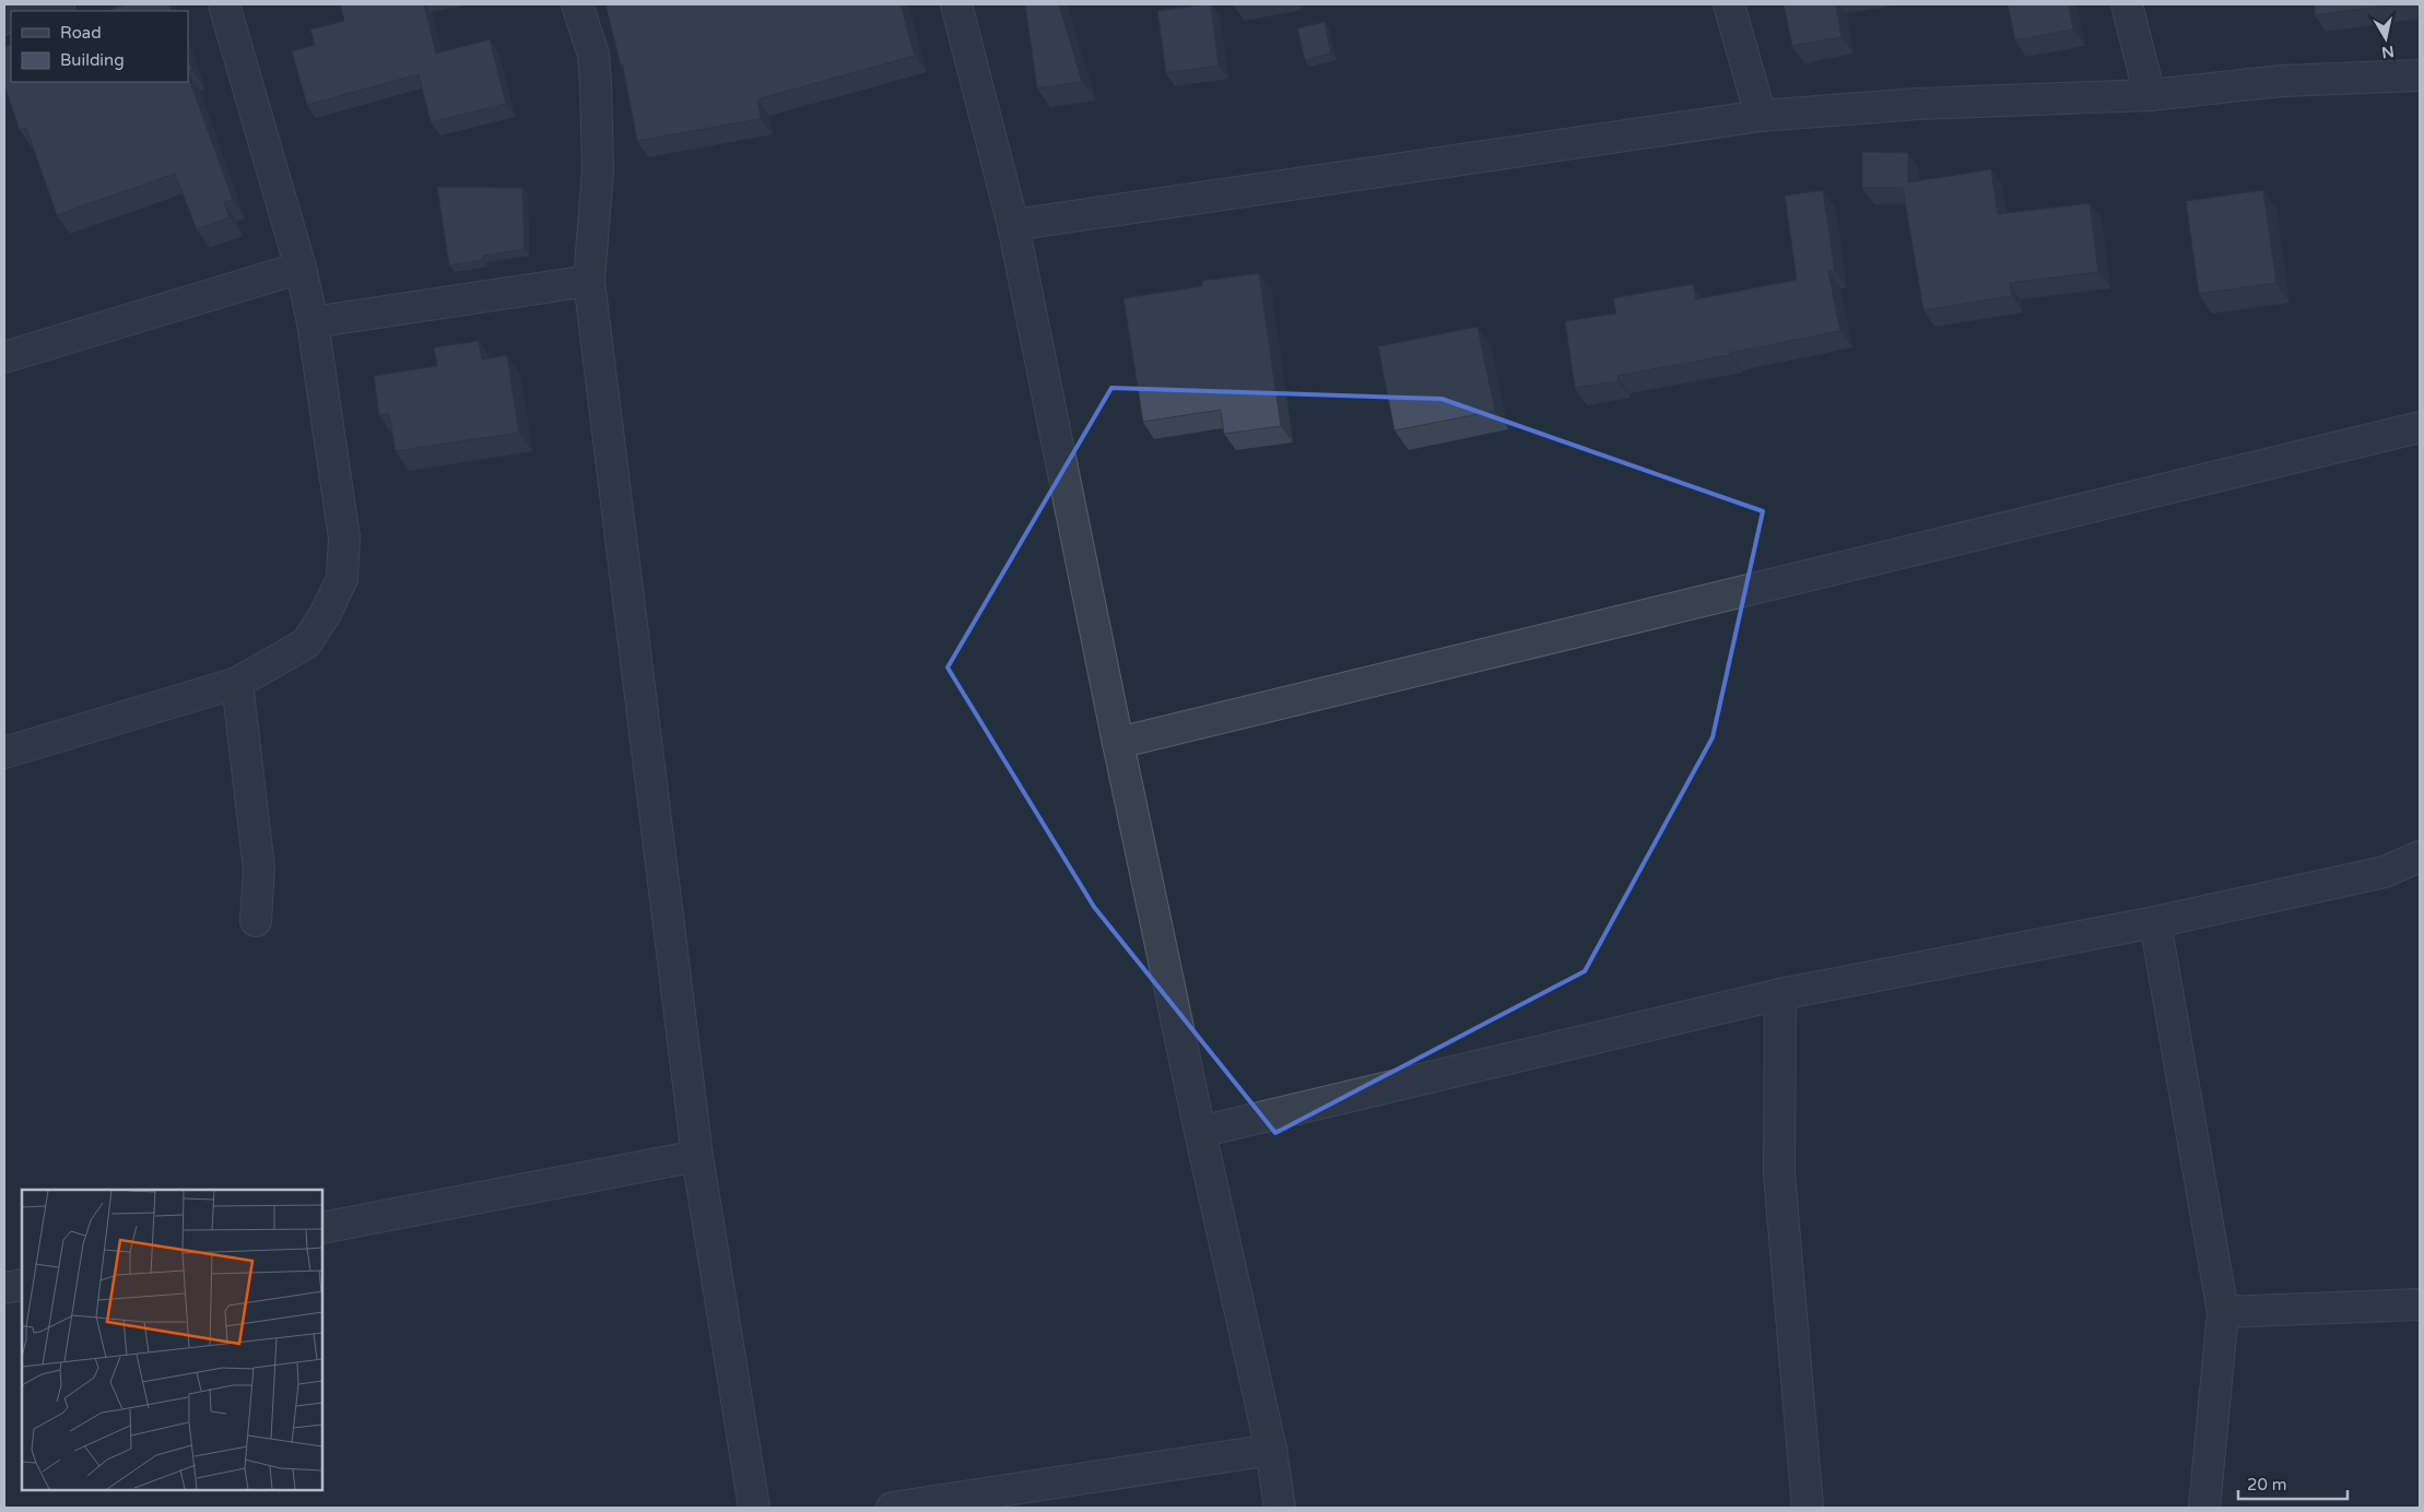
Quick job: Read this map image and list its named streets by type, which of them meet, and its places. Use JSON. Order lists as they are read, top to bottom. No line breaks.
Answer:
{"legend":["Road","Building"],"scale_bar":"20 m","north":"bottom"}
